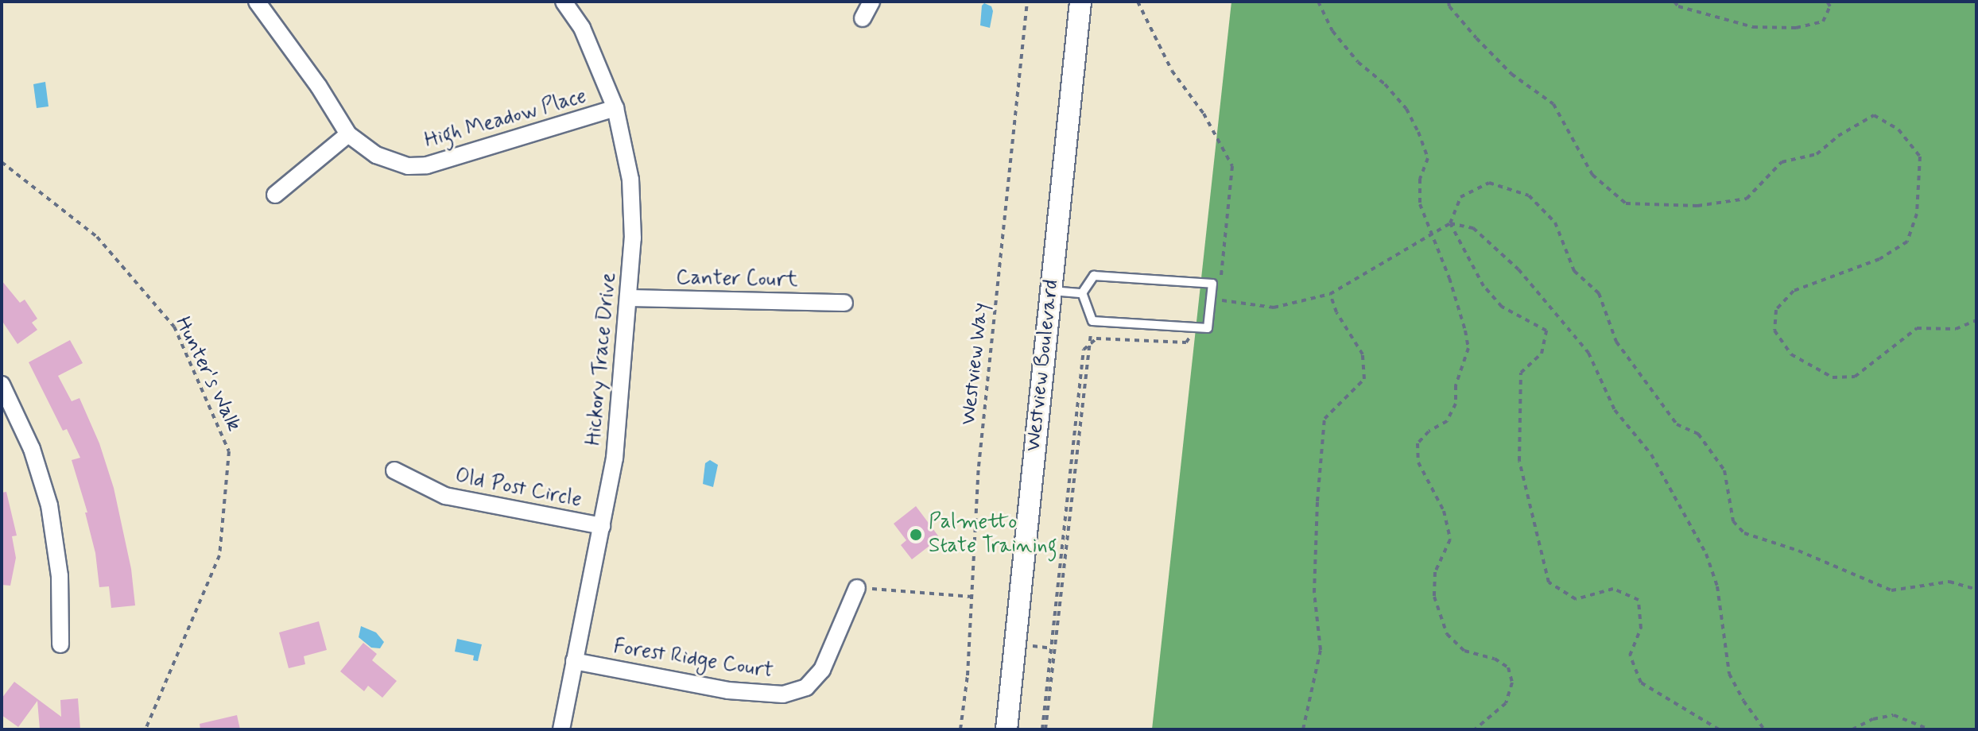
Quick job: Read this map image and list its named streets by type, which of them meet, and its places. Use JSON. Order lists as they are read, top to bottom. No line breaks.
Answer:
{"streets":{"street":["High Meadow Place","Canter Court","Hickory Trace Drive","Westview Boulevard","Old Post Circle","Forest Ridge Court"],"path":["Westview Way","Hunter's Walk"]},"crossings":[["High Meadow Place","Hickory Trace Drive"],["Canter Court","Hickory Trace Drive"],["Hickory Trace Drive","Old Post Circle"],["Hickory Trace Drive","Forest Ridge Court"]],"places":["Palmetto State Training"]}
